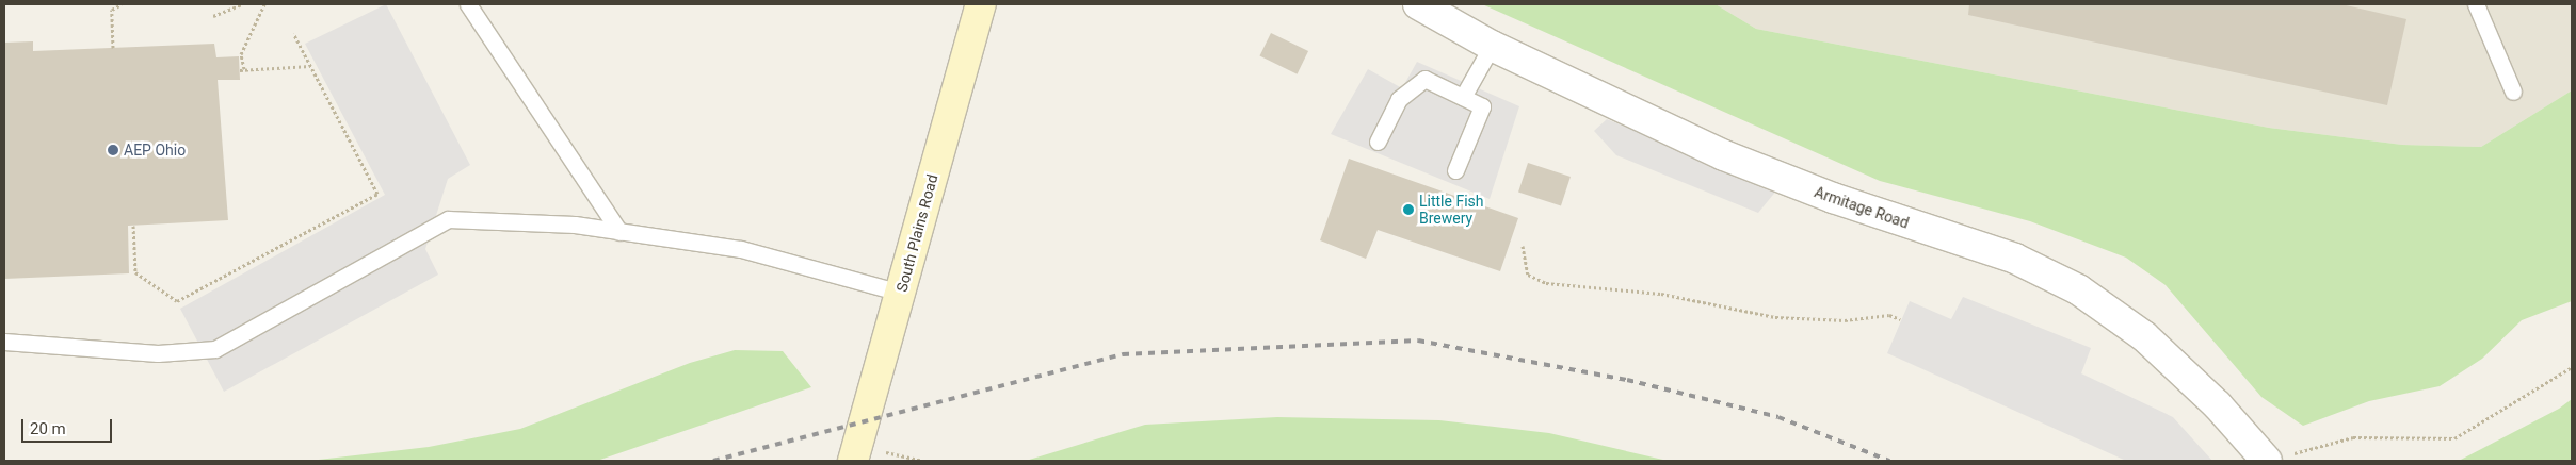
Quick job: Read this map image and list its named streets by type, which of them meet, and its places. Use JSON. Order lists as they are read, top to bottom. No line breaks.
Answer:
{"streets":{"main road":["South Plains Road"],"street":["Armitage Road"]},"places":["AEP Ohio","Little Fish Brewery"],"scale_bar":"20 m"}
